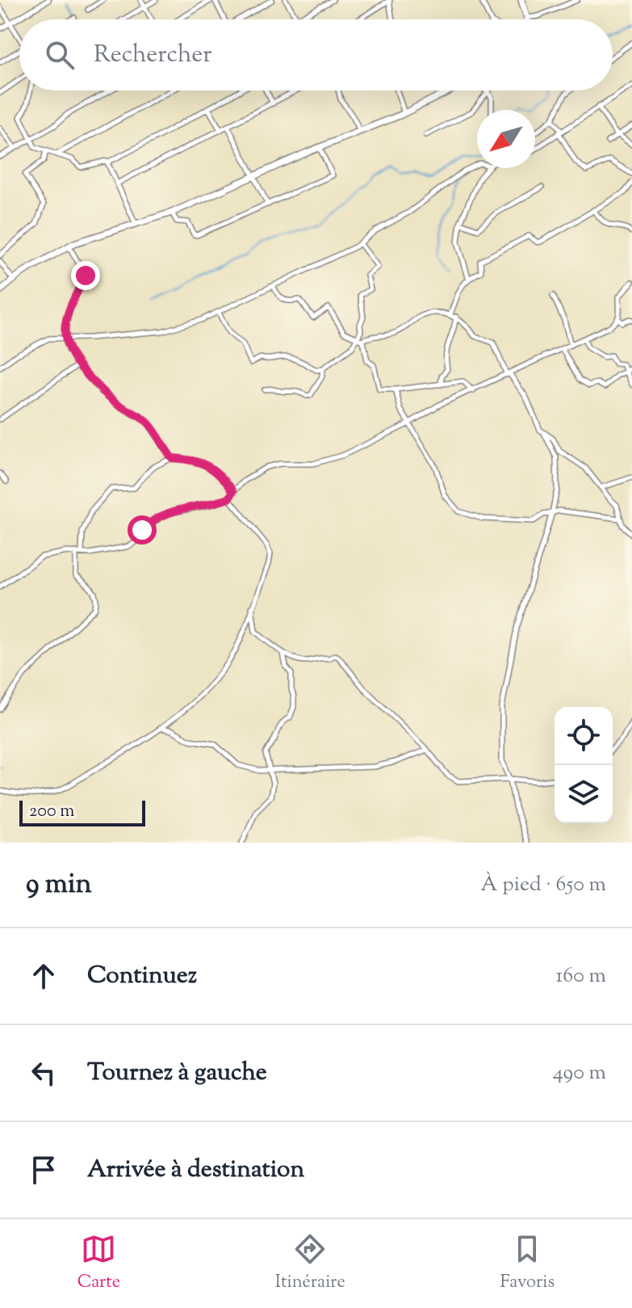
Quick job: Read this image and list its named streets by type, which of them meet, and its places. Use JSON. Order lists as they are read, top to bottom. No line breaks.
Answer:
{"scale_bar":"200 m","north":"bottom left","page":{"search":"Rechercher","scale":"200 m","heading":["9 min","À pied · 650 m"],"list":[["Continuez","160 m"],["Tournez à gauche","490 m"],"Arrivée à destination"],"nav":["Carte","Itinéraire","Favoris"]}}
